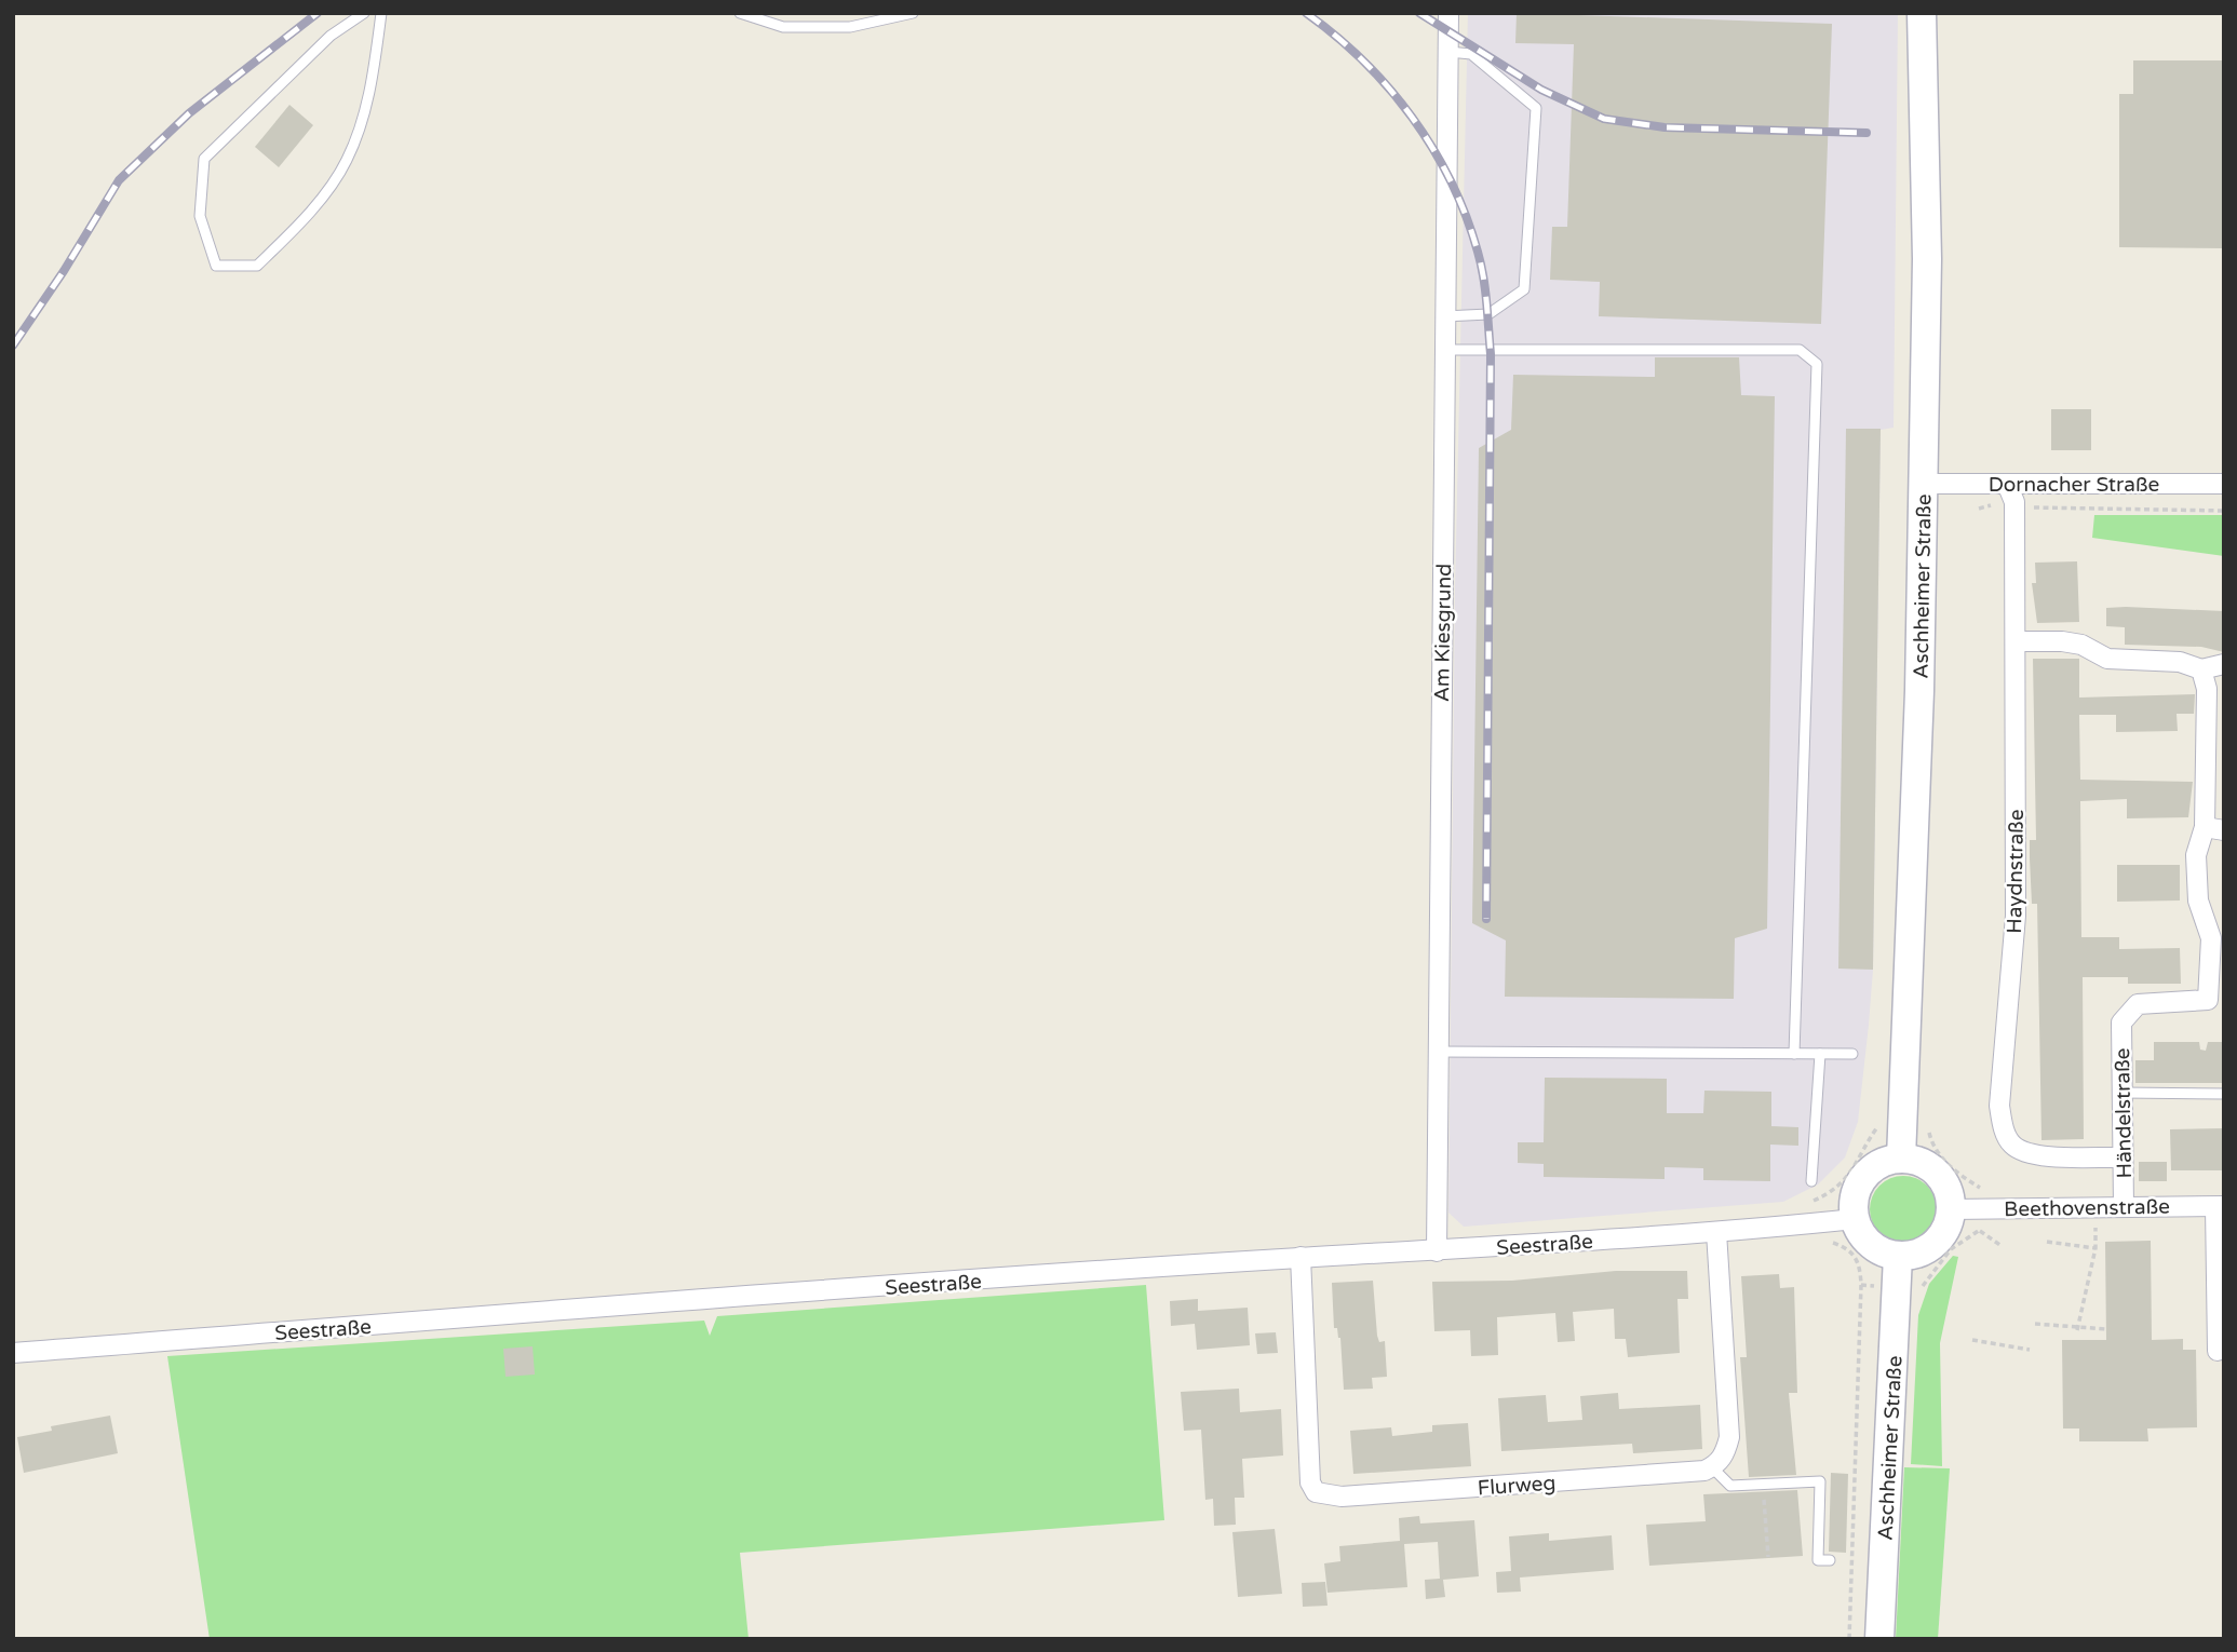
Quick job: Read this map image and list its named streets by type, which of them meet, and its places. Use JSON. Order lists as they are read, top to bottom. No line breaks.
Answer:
{"streets":{"main road":["Aschheimer Straße"],"street":["Dornacher Straße","Am Kiesgrund","Haydnstraße","Händelstraße","Beethovenstraße","Seestraße","Flurweg"]},"crossings":[["Dornacher Straße","Aschheimer Straße"],["Dornacher Straße","Haydnstraße"],["Aschheimer Straße","Beethovenstraße"],["Aschheimer Straße","Seestraße"],["Am Kiesgrund","Seestraße"],["Haydnstraße","Händelstraße"],["Händelstraße","Beethovenstraße"],["Beethovenstraße","Seestraße"],["Seestraße","Flurweg"]]}
